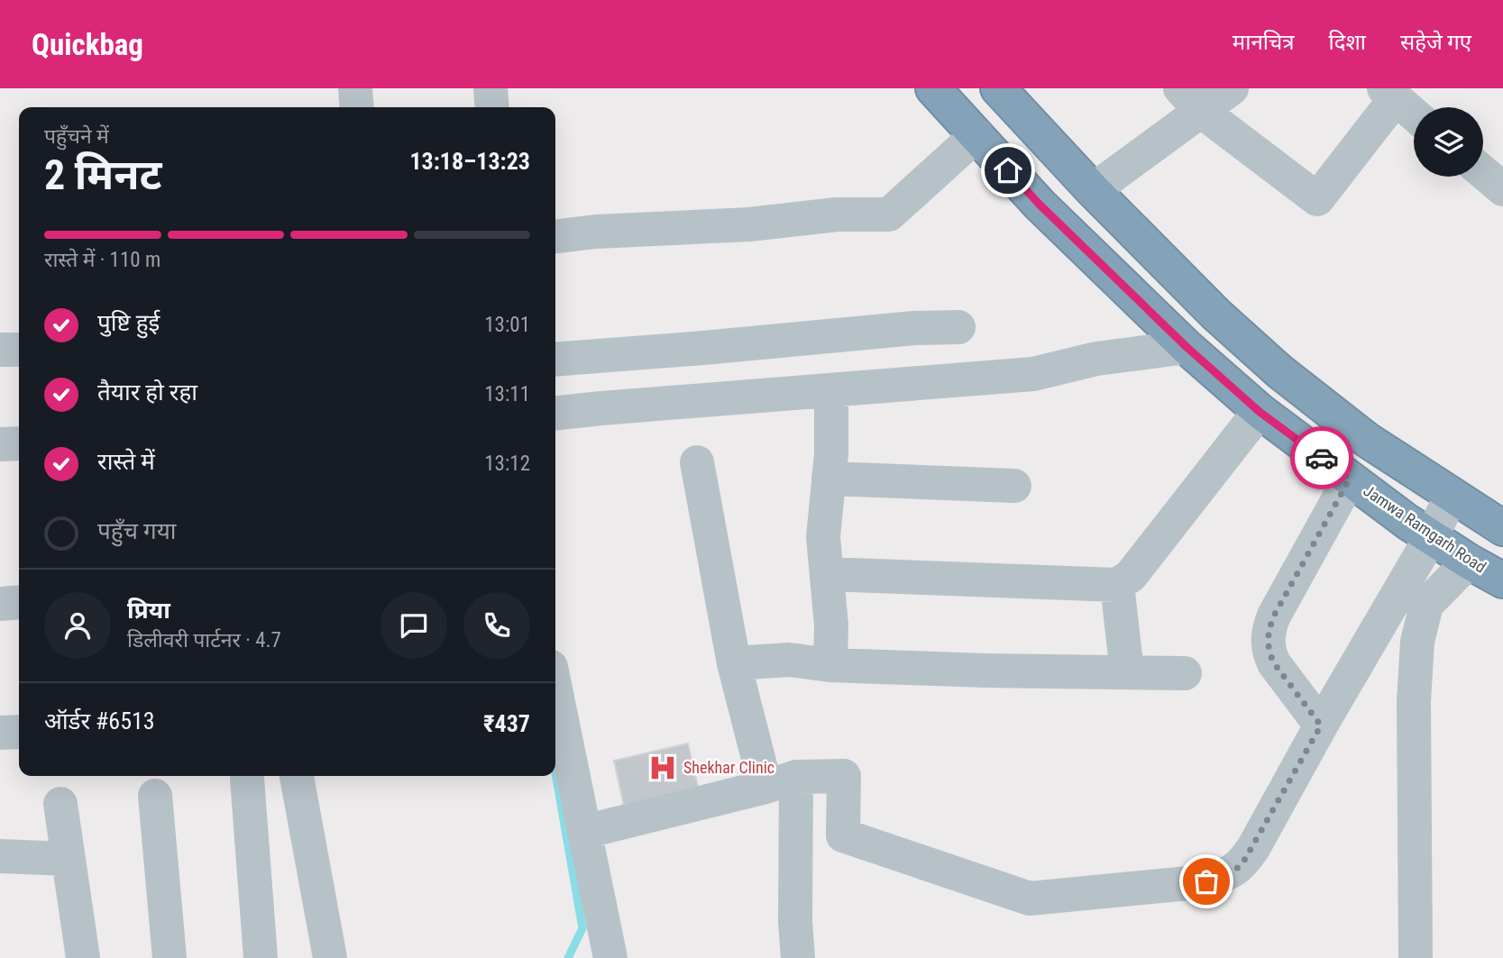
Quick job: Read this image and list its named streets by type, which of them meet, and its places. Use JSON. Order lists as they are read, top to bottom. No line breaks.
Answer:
{"streets":{"highway":["Jamwa Ramgarh Road"]},"places":{"hospital":["Shekhar Clinic"]},"page":{"header":"Quickbag","nav":["मानचित्र","दिशा","सहेजे गए"],"heading":["2 मिनट","पहुँचने में","13:18–13:23"],"panel":["प्रिया","डिलीवरी पार्टनर · 4.7","ऑर्डर #6513","₹437"],"bar":"रास्ते में · 110 m","list":[["पुष्टि हुई","13:01"],["तैयार हो रहा","13:11"],["रास्ते में","13:12"],"पहुँच गया"]}}
